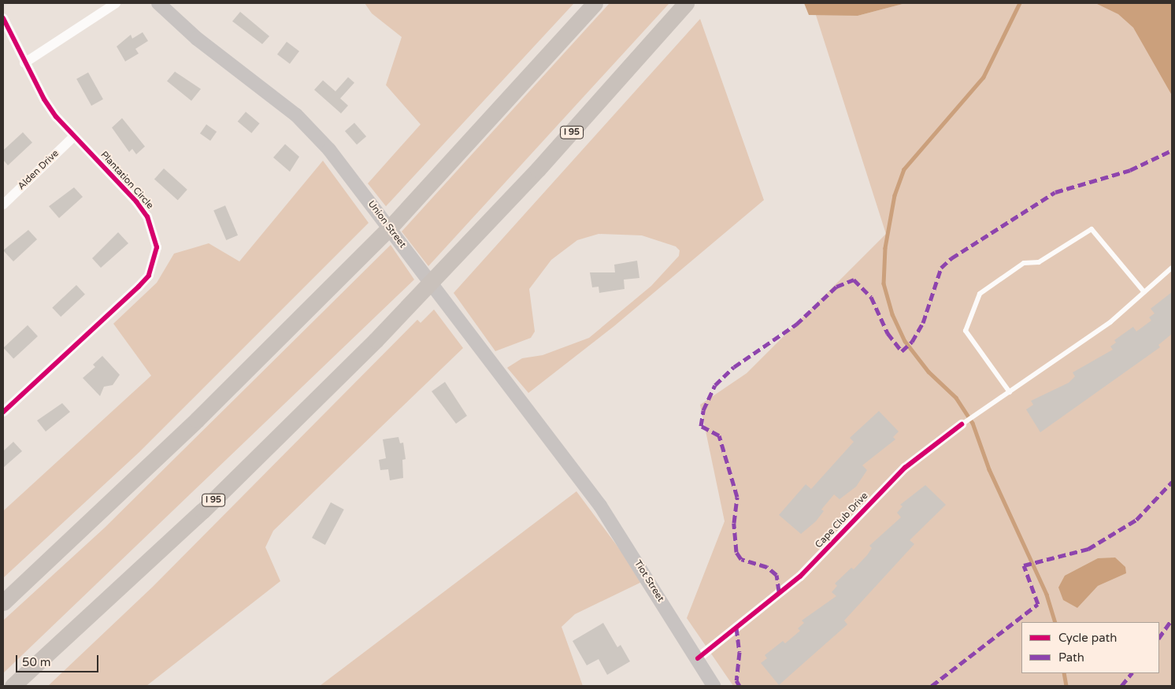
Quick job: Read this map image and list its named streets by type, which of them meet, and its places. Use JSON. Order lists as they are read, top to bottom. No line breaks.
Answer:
{"streets":{"highway":["I 95"],"main road":["Union Street","Tiot Street"],"street":["Alden Drive","Plantation Circle","Cape Club Drive"]},"crossings":[["Alden Drive","Plantation Circle"],["Union Street","Tiot Street"],["Cape Club Drive","Tiot Street"]],"legend":["Cycle path","Path"],"scale_bar":"50 m"}
